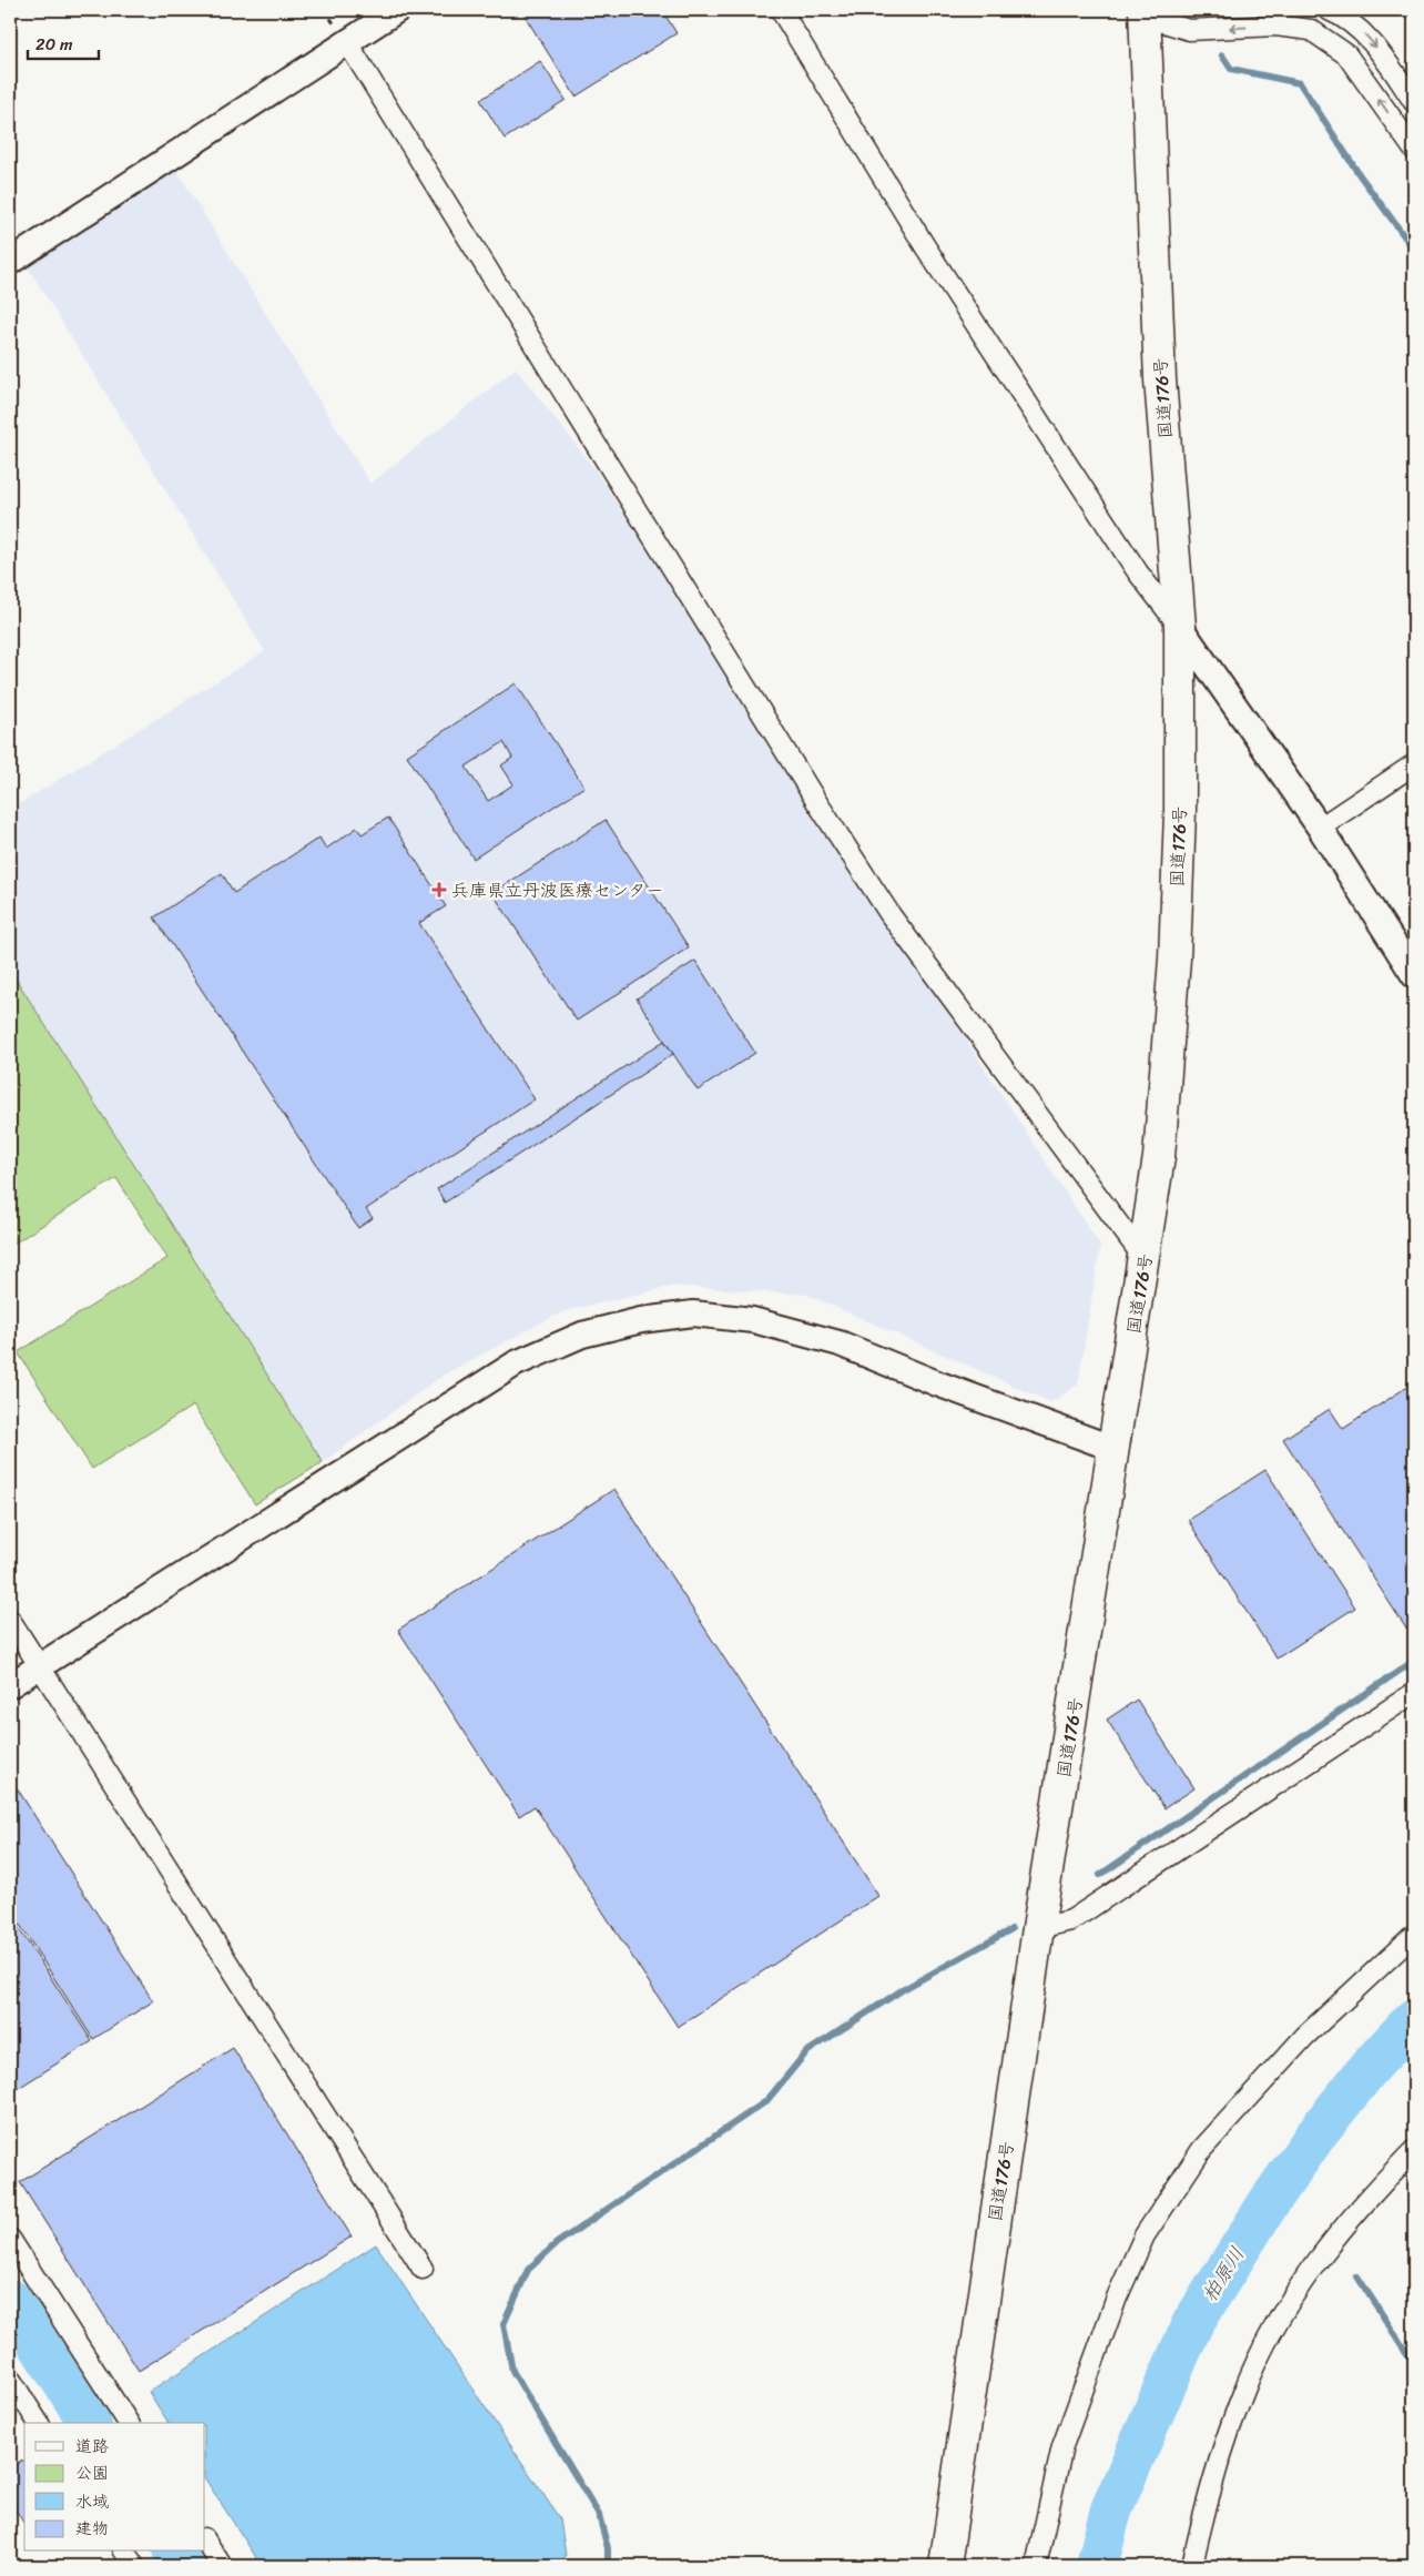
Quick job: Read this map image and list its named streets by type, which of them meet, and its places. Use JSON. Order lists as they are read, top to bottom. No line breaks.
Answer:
{"streets":{"highway":["国道176号"]},"water":["柏原川"],"places":{"health":["兵庫県立丹波医療センター"]},"legend":["道路","公園","水域","建物"],"scale_bar":"20 m"}
